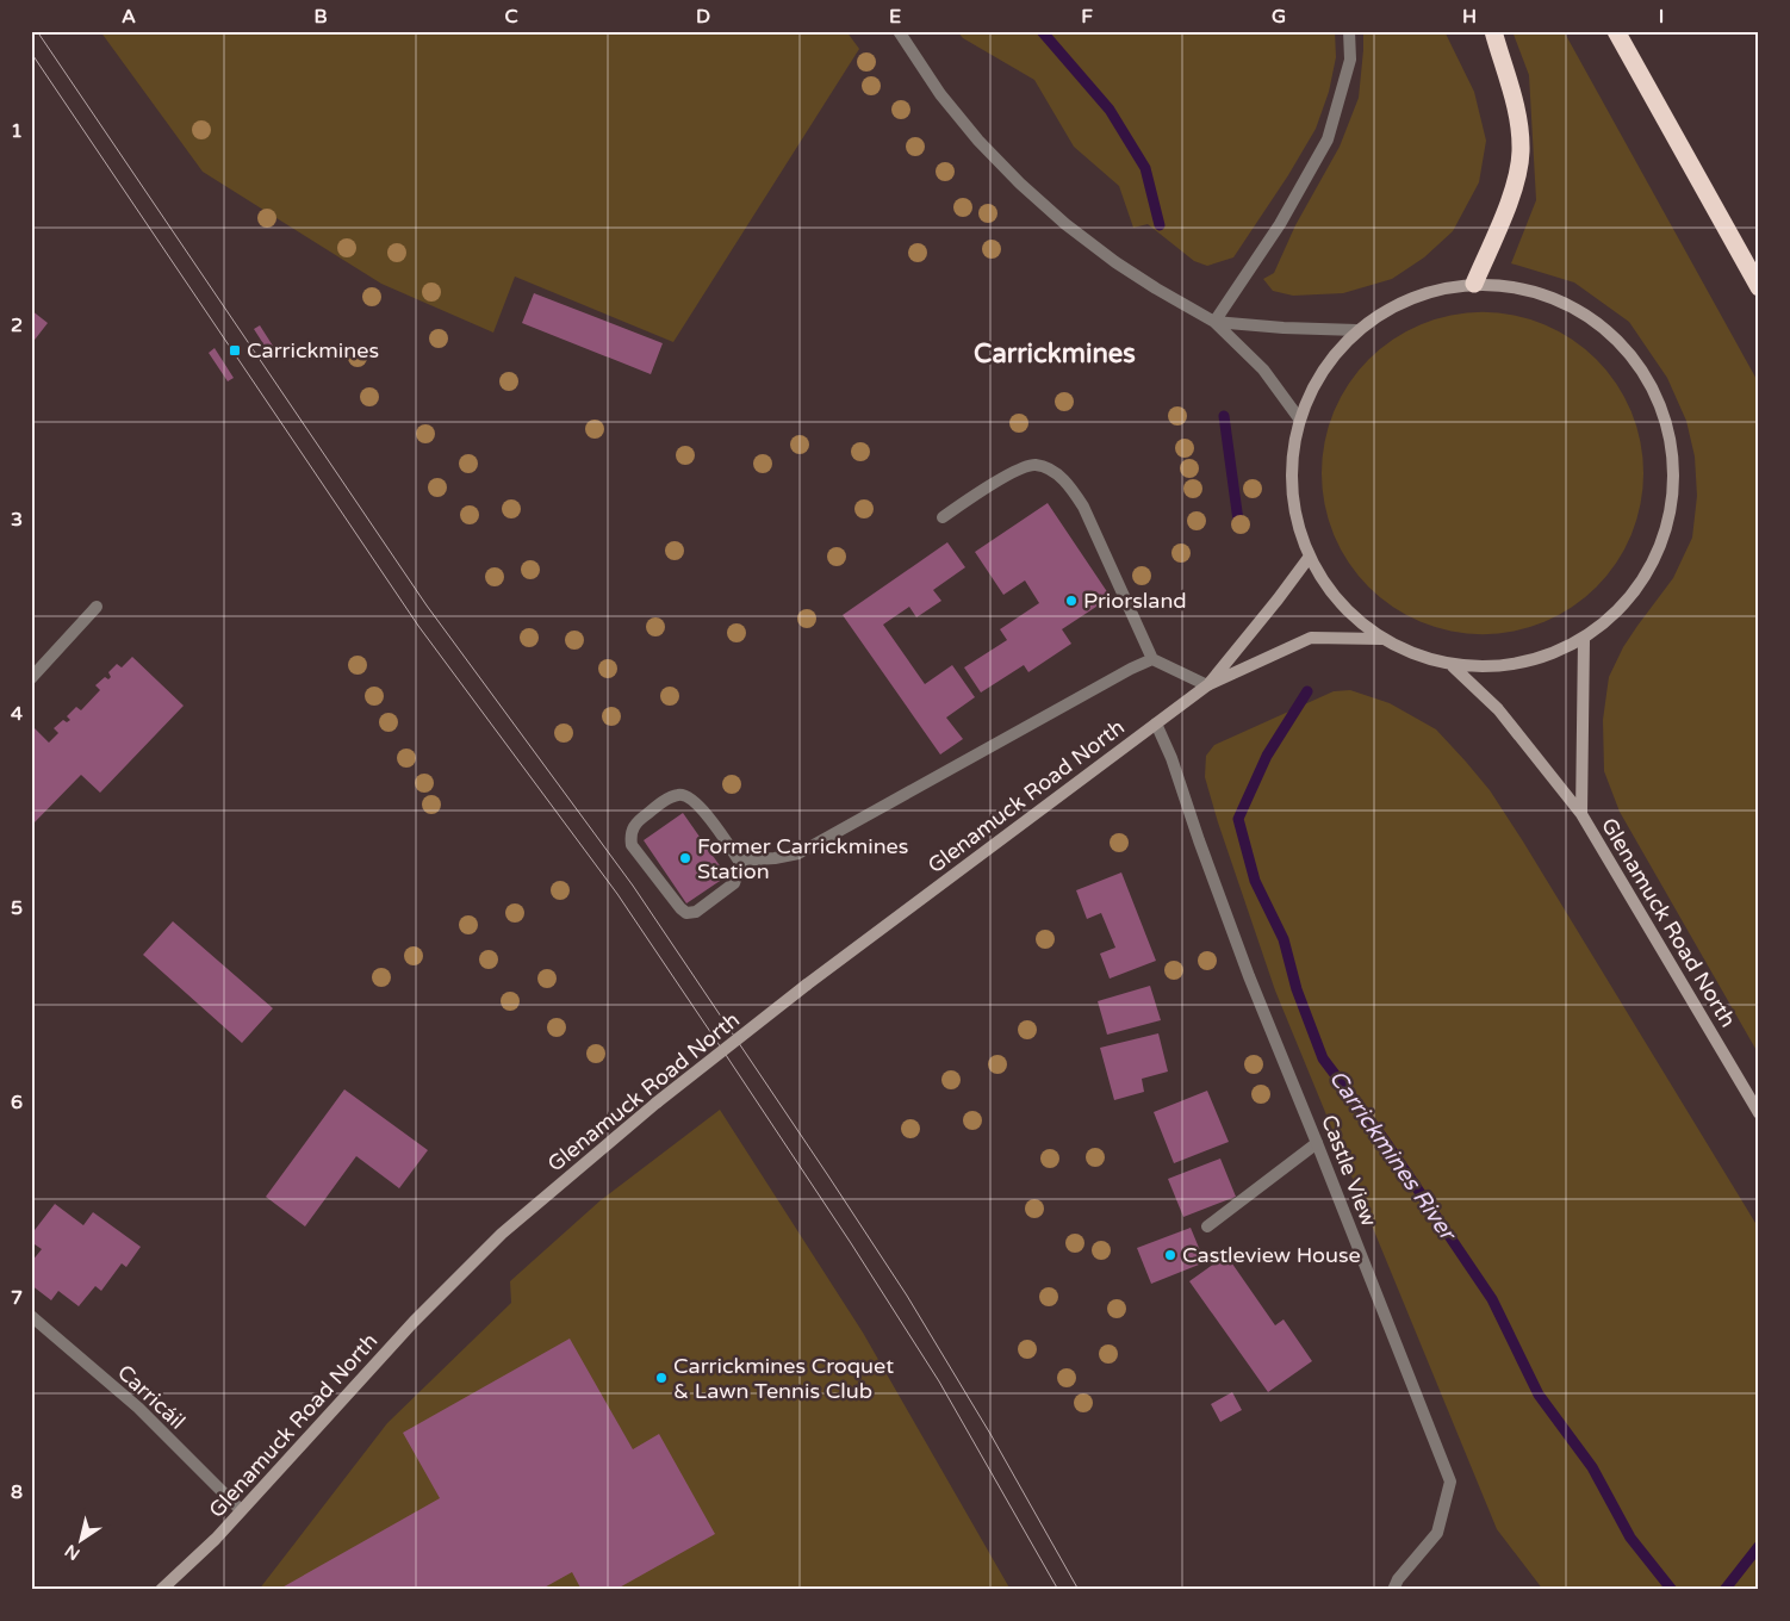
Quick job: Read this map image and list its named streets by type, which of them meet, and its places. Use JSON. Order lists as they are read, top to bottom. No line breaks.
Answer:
{"streets":{"main road":["Glenamuck Road North"],"street":["Castle View","Carricáil"]},"crossings":[["Glenamuck Road North","Castle View"],["Glenamuck Road North","Carricáil"]],"districts":["Carrickmines"],"water":["Carrickmines River"],"places":{"transit":["Carrickmines"],"other":["Priorsland","Former Carrickmines Station","Castleview House","Carrickmines Croquet & Lawn Tennis Club"]},"north":"bottom left","grid":{"columns":["A","B","C","D","E","F","G","H","I"],"rows":["1","2","3","4","5","6","7","8"]}}
